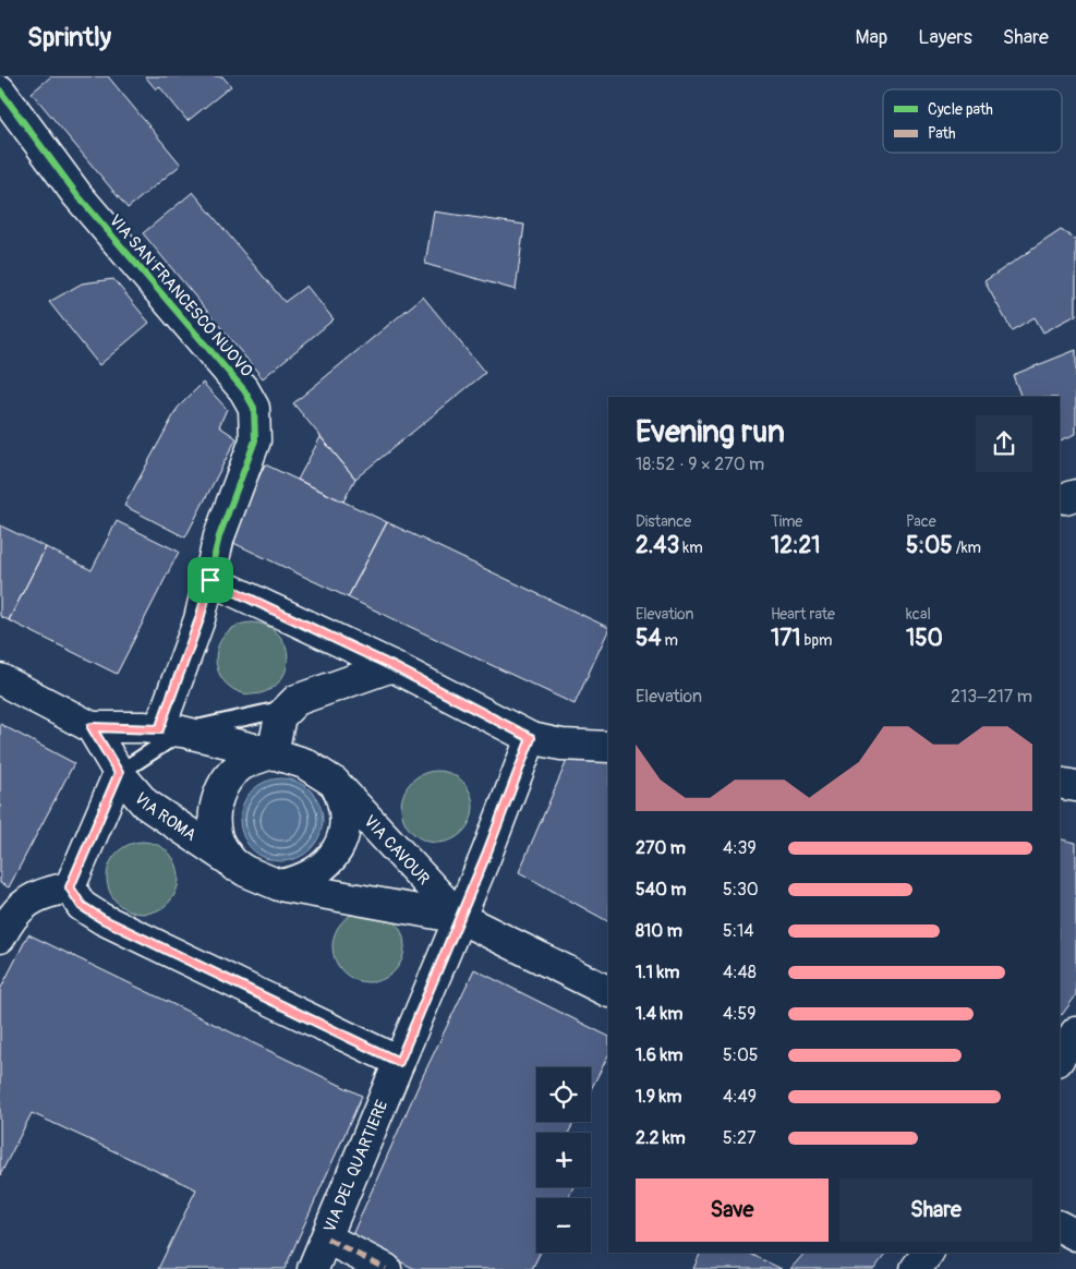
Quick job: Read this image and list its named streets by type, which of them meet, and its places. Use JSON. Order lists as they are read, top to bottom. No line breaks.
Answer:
{"streets":{"street":["VIA SAN FRANCESCO NUOVO","VIA ROMA","VIA CAVOUR","VIA DEL QUARTIERE"]},"crossings":[["VIA ROMA","VIA CAVOUR"],["VIA CAVOUR","VIA DEL QUARTIERE"]],"legend":["Cycle path","Path"],"page":{"header":"Sprintly","nav":["Map","Layers","Share"],"heading":["Evening run","18:52 · 9 × 270 m"],"stats":[["Distance","2.43 km"],["Time","12:21"],["Pace","5:05 /km"],["Elevation","54 m"],["Heart rate","171 bpm"],["kcal","150"]],"chart":["Elevation","213–217 m"],"list":[{"name":"270 m","note":"4:39"},{"name":"540 m","note":"5:30"},{"name":"810 m","note":"5:14"},{"name":"1.1 km","note":"4:48"},{"name":"1.4 km","note":"4:59"},{"name":"1.6 km","note":"5:05"},{"name":"1.9 km","note":"4:49"},{"name":"2.2 km","note":"5:27"}],"map_buttons":["+","−"],"buttons":["Save","Share"]}}
